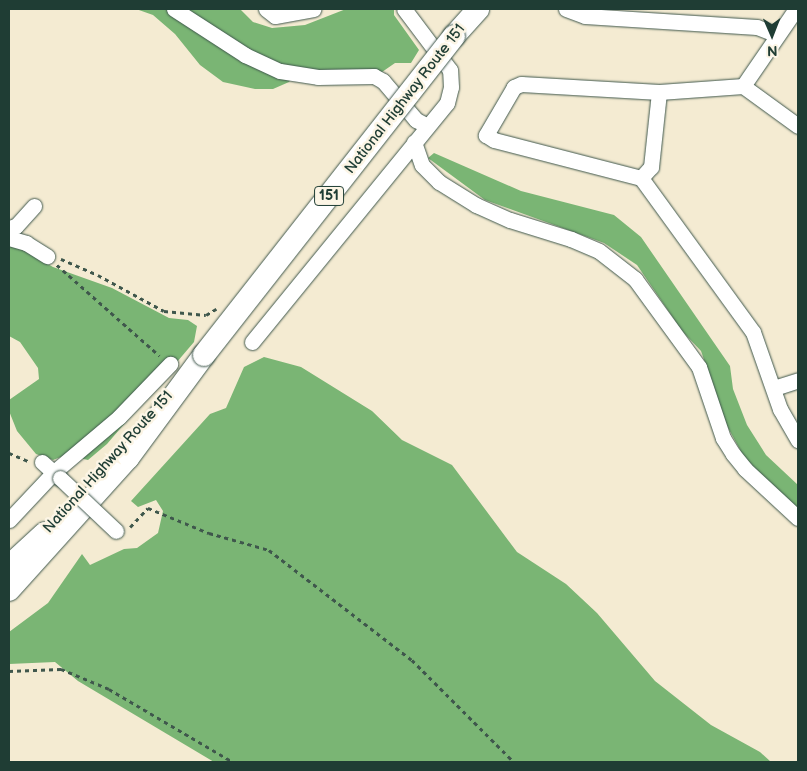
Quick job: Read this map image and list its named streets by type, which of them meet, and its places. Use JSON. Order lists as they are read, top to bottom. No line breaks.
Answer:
{"streets":{"highway":["National Highway Route 151","151"]},"north":"bottom"}
